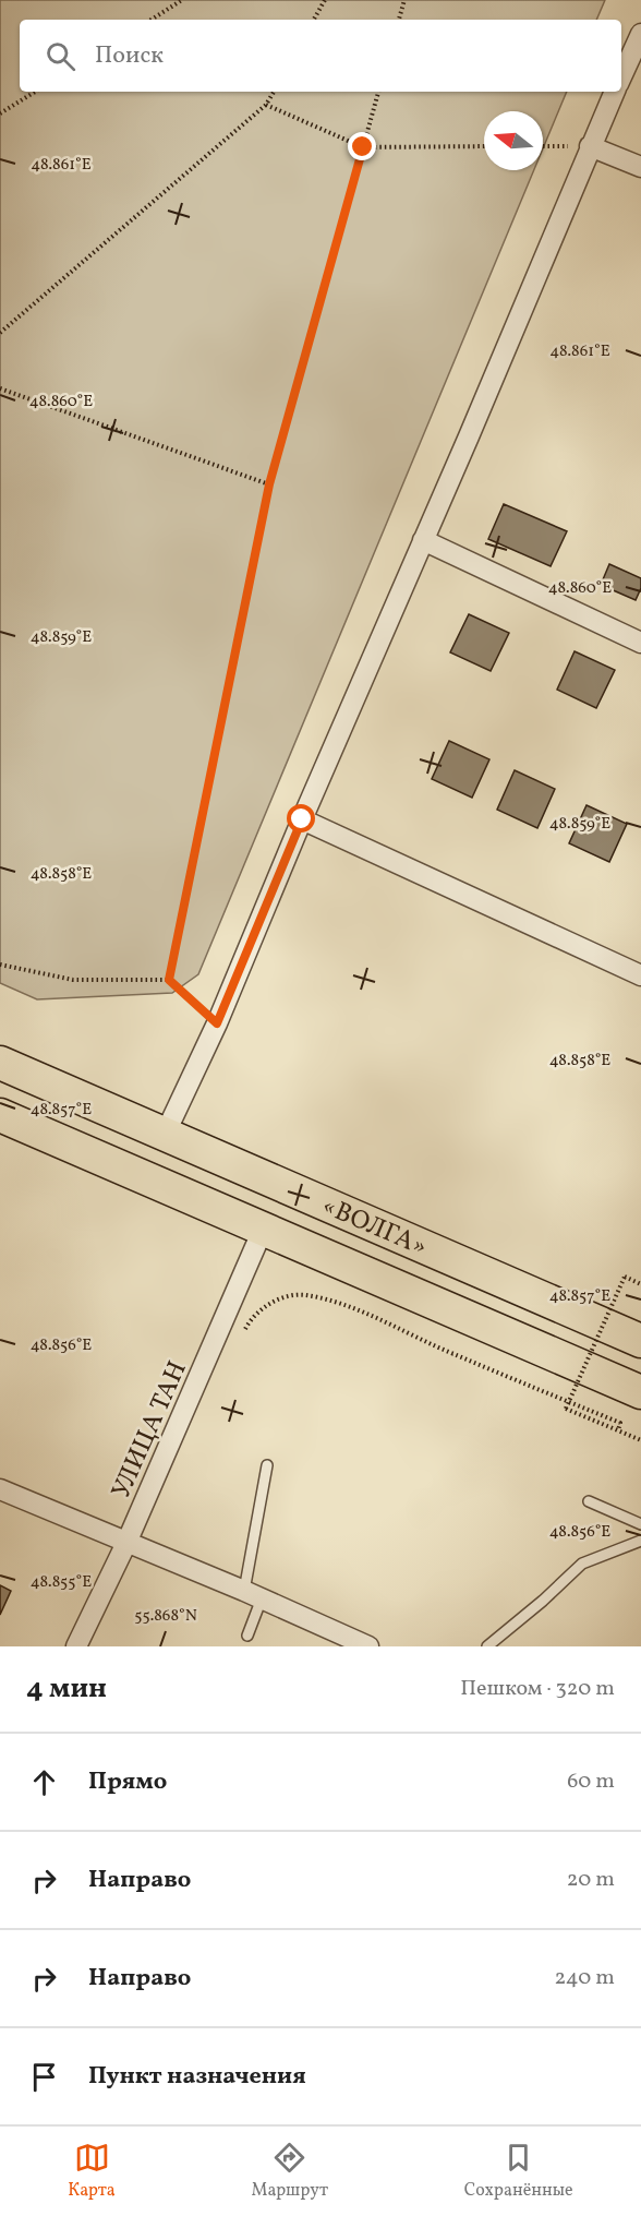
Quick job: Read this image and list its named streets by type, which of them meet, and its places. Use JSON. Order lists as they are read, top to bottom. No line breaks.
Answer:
{"streets":{"highway":["«ВОЛГА»"],"street":["УЛИЦА ТАН"]},"crossings":[["«ВОЛГА»","УЛИЦА ТАН"]],"north":"left","page":{"search":"Поиск","heading":["4 мин","Пешком · 320 m"],"list":[["Прямо","60 m"],["Направо","20 m"],["Направо","240 m"],"Пункт назначения"],"nav":["Карта","Маршрут","Сохранённые"]},"coordinates":["48.861°E","48.860°E","48.859°E","48.858°E","48.857°E","48.856°E","48.855°E","55.868°N"]}
